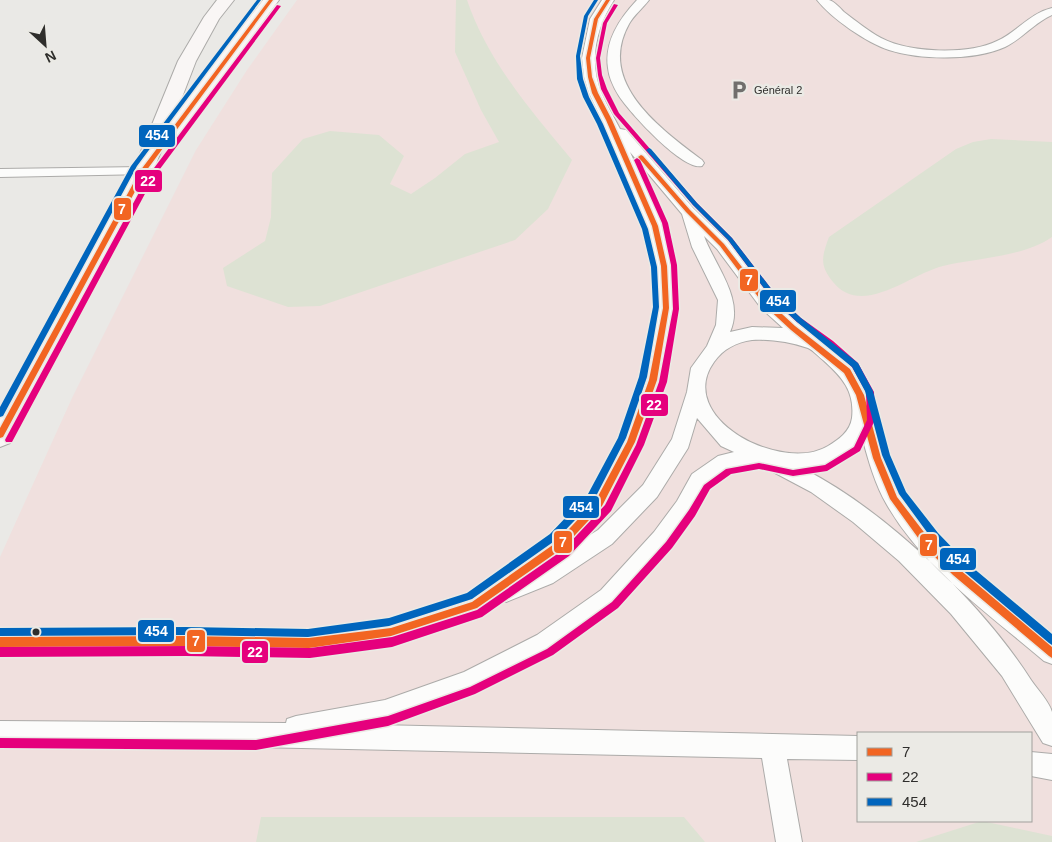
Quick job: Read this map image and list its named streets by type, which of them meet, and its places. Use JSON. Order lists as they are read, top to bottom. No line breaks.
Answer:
{"places":{"parking":["Général 2"]},"lines":["transit line 7","transit line 454","transit line 22"],"legend":["7","22","454"],"north":"bottom right"}
